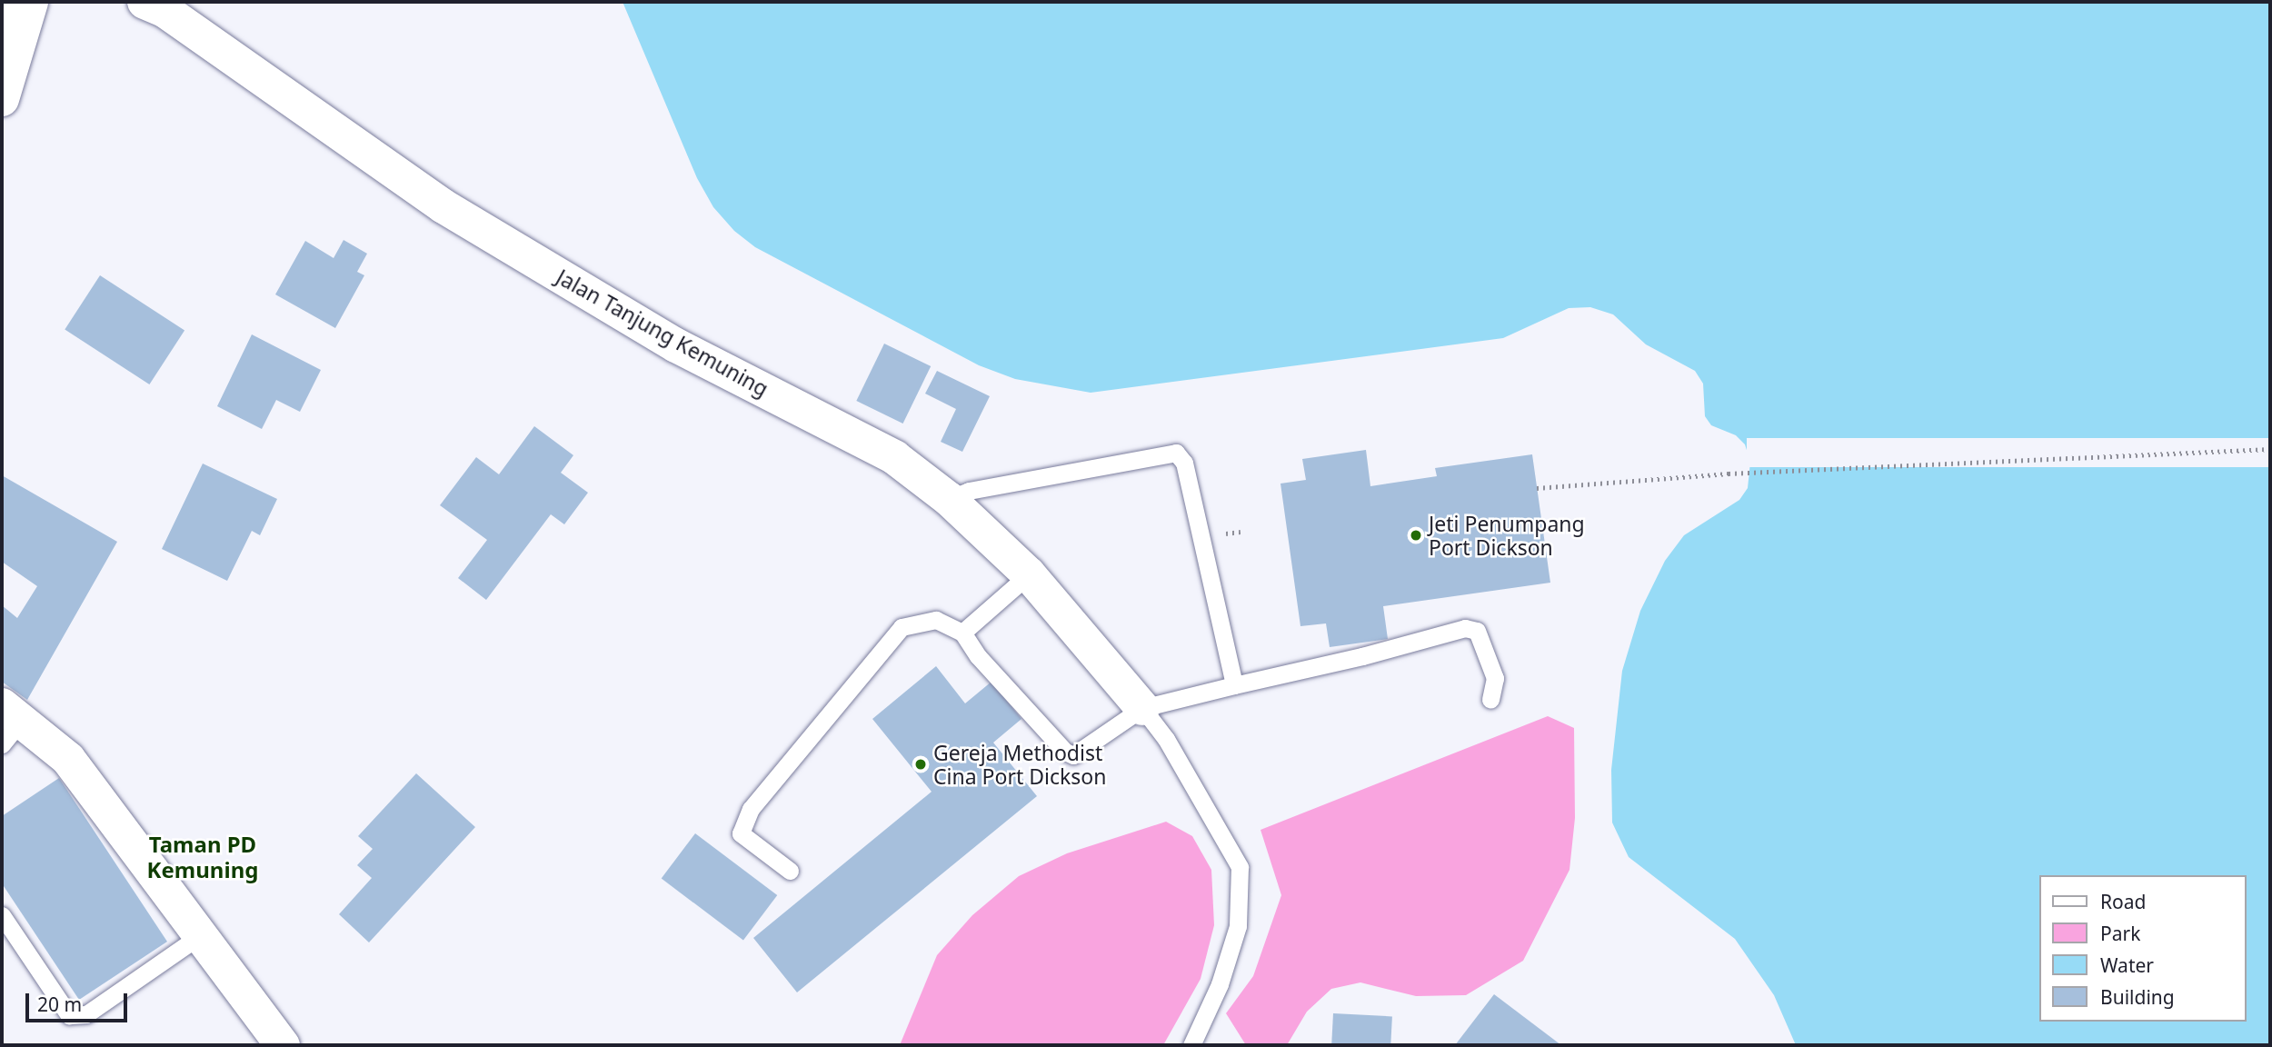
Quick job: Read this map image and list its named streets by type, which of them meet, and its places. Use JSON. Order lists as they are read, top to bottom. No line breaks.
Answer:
{"streets":{"street":["Jalan Tanjung Kemuning"]},"districts":["Taman PD Kemuning"],"places":["Jeti Penumpang Port Dickson","Gereja Methodist Cina Port Dickson"],"legend":["Road","Park","Water","Building"],"scale_bar":"20 m"}
